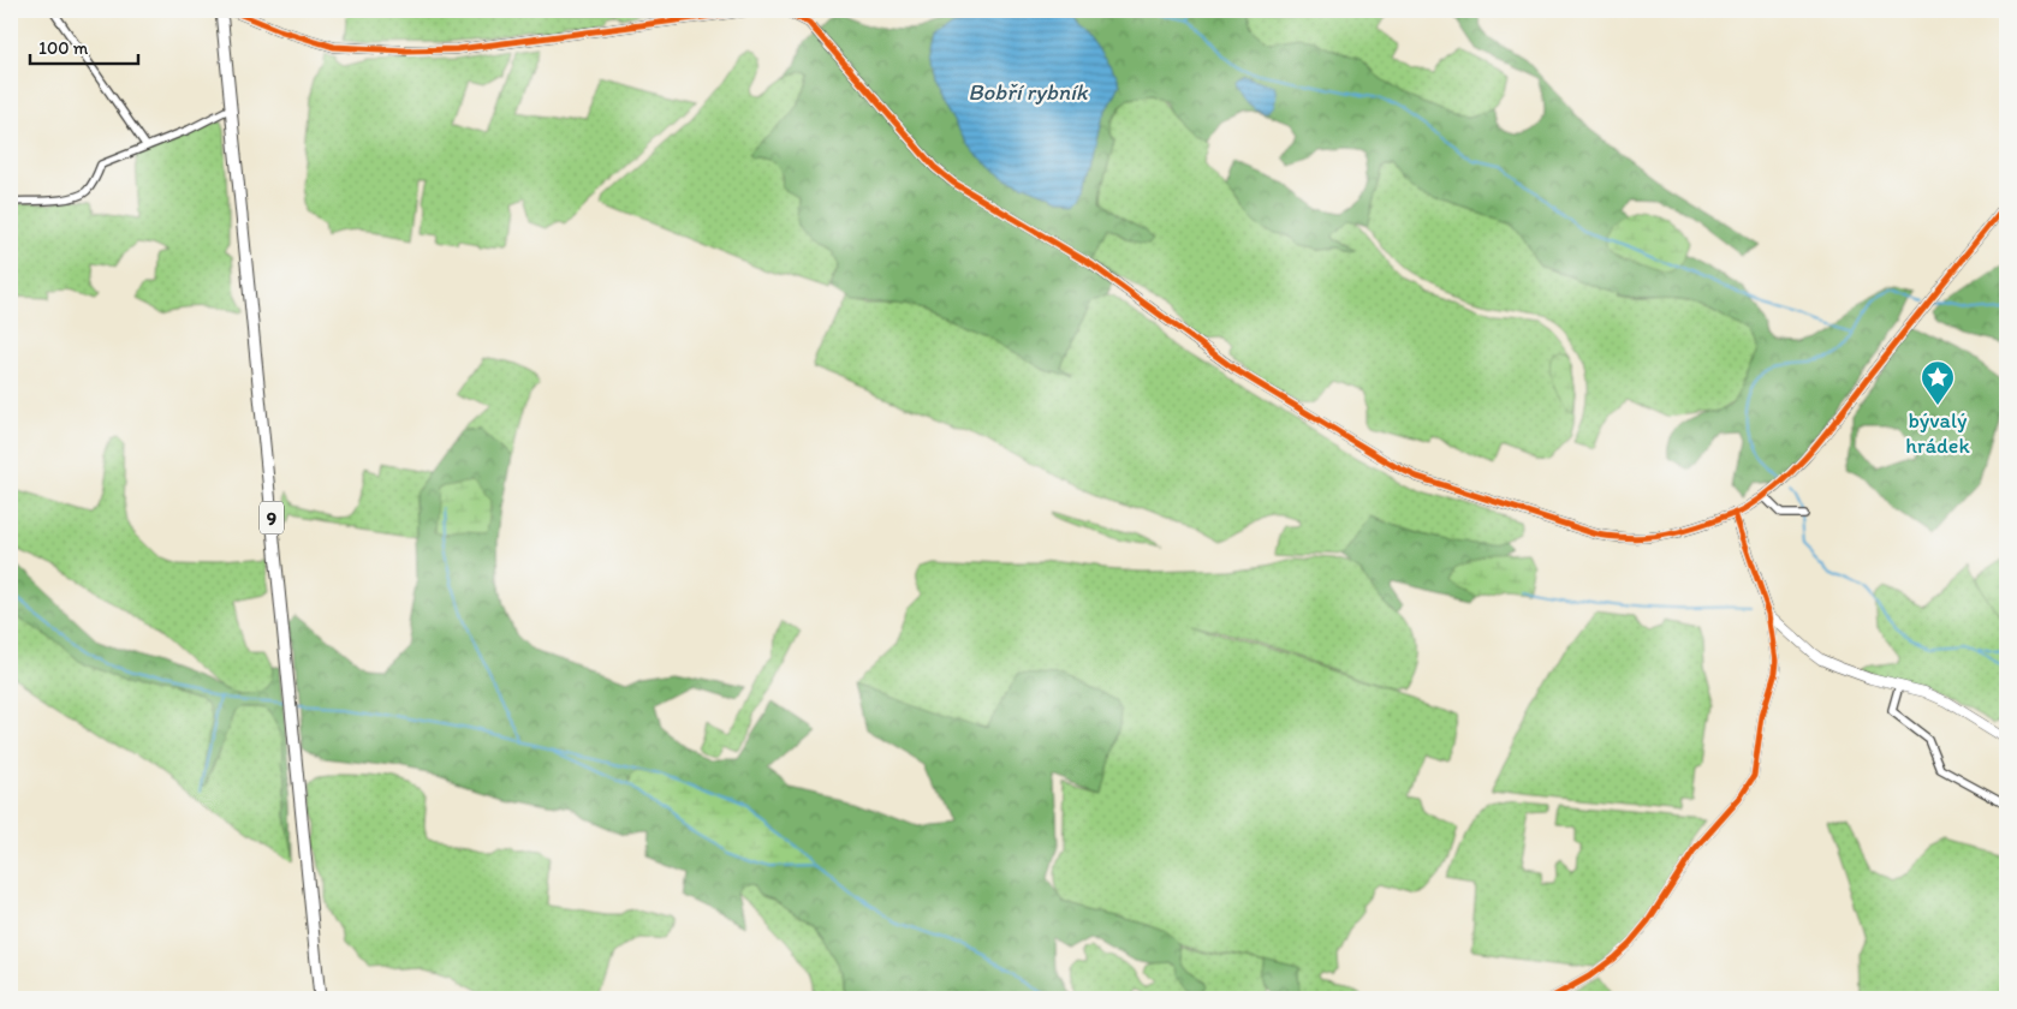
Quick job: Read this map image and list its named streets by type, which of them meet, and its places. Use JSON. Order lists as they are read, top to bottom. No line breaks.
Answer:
{"streets":{"main road":["9"]},"water":["Bobří rybník"],"places":{"place":["bývalý hrádek"]},"scale_bar":"100 m"}
